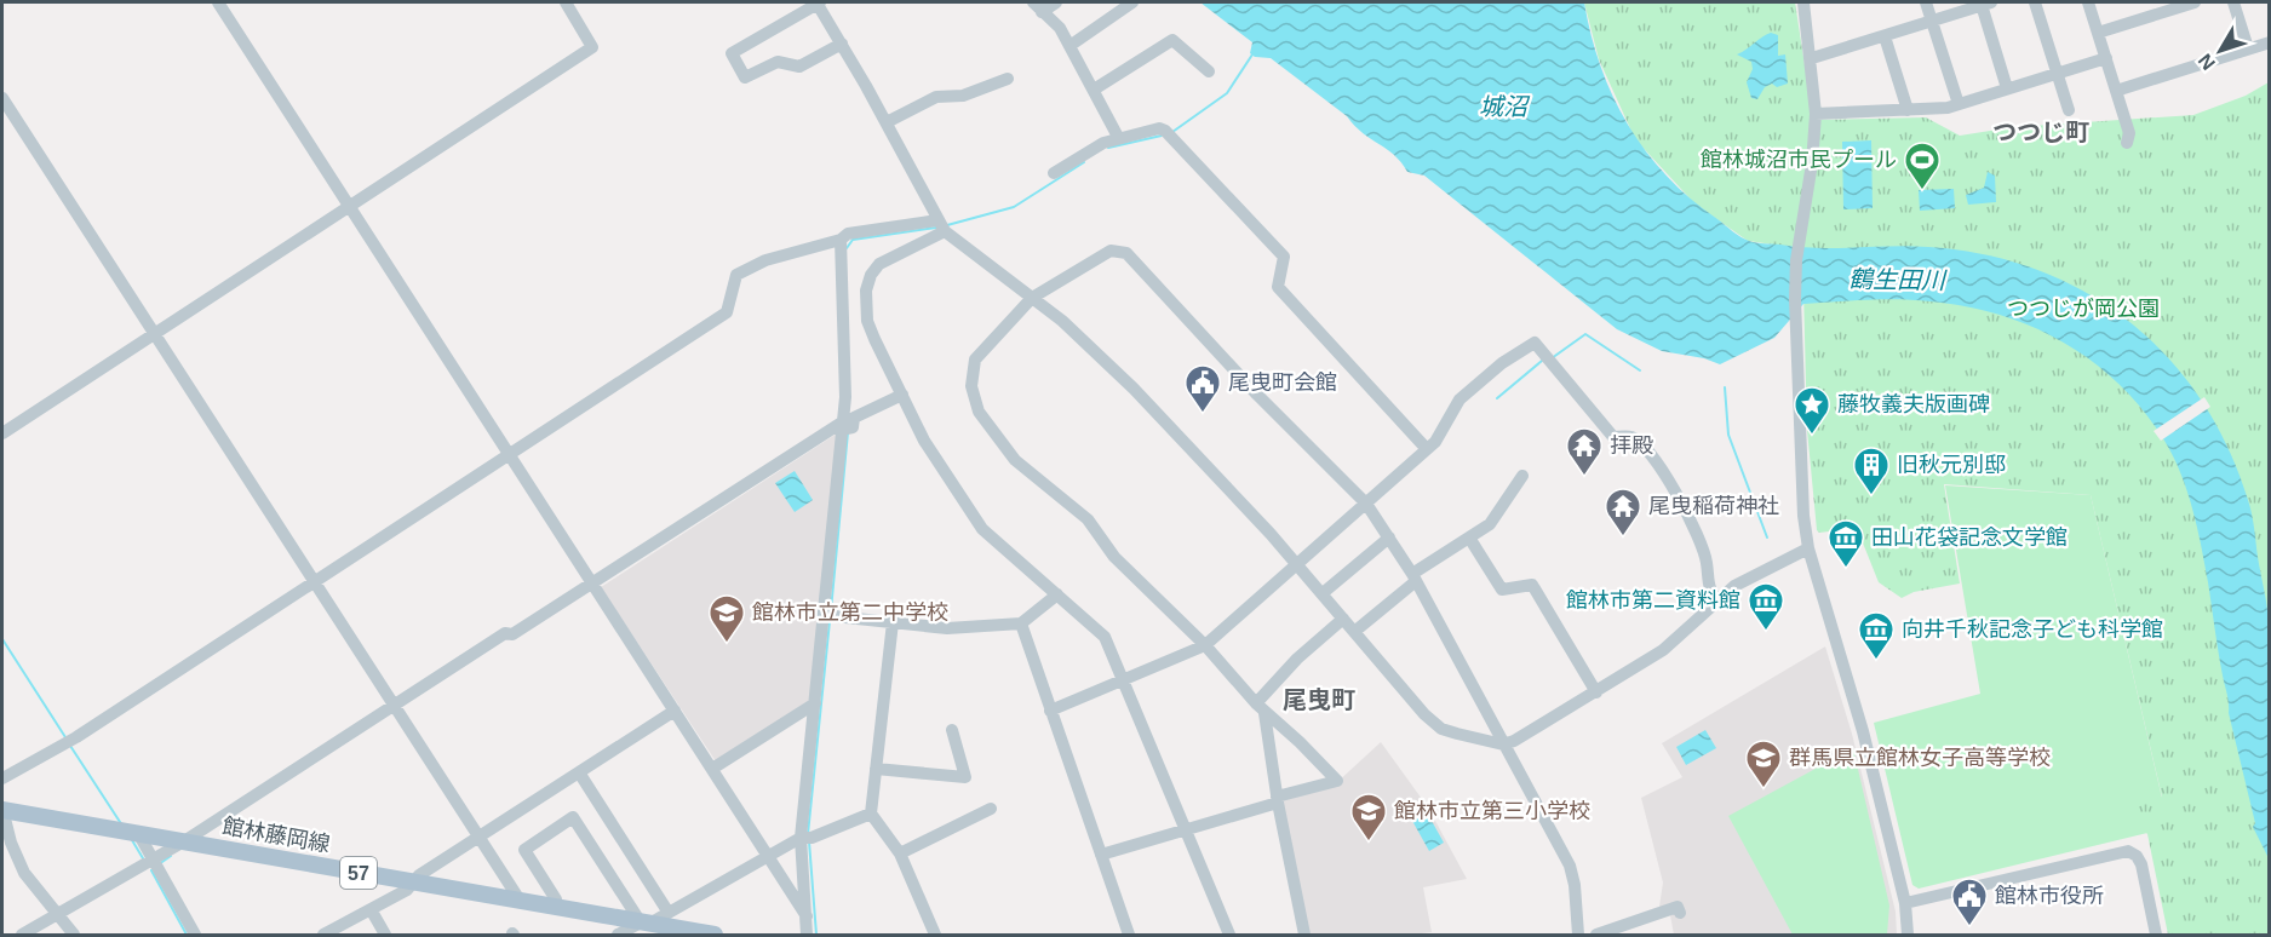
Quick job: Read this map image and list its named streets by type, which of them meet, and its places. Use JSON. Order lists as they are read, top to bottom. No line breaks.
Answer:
{"streets":{"main road":["館林藤岡線","57"]},"districts":["つつじ町","尾曳町"],"water":["城沼","鶴生田川"],"parks":["つつじが岡公園"],"places":{"sports":["館林城沼市民プール"],"public building":["尾曳町会館","館林市役所"],"place":["藤牧義夫版画碑"],"temple":["拝殿","尾曳稲荷神社"],"building":["旧秋元別邸"],"museum":["田山花袋記念文学館","館林市第二資料館","向井千秋記念子ども科学館"],"school or university":["館林市立第二中学校","群馬県立館林女子高等学校","館林市立第三小学校"]},"north":"bottom left"}
